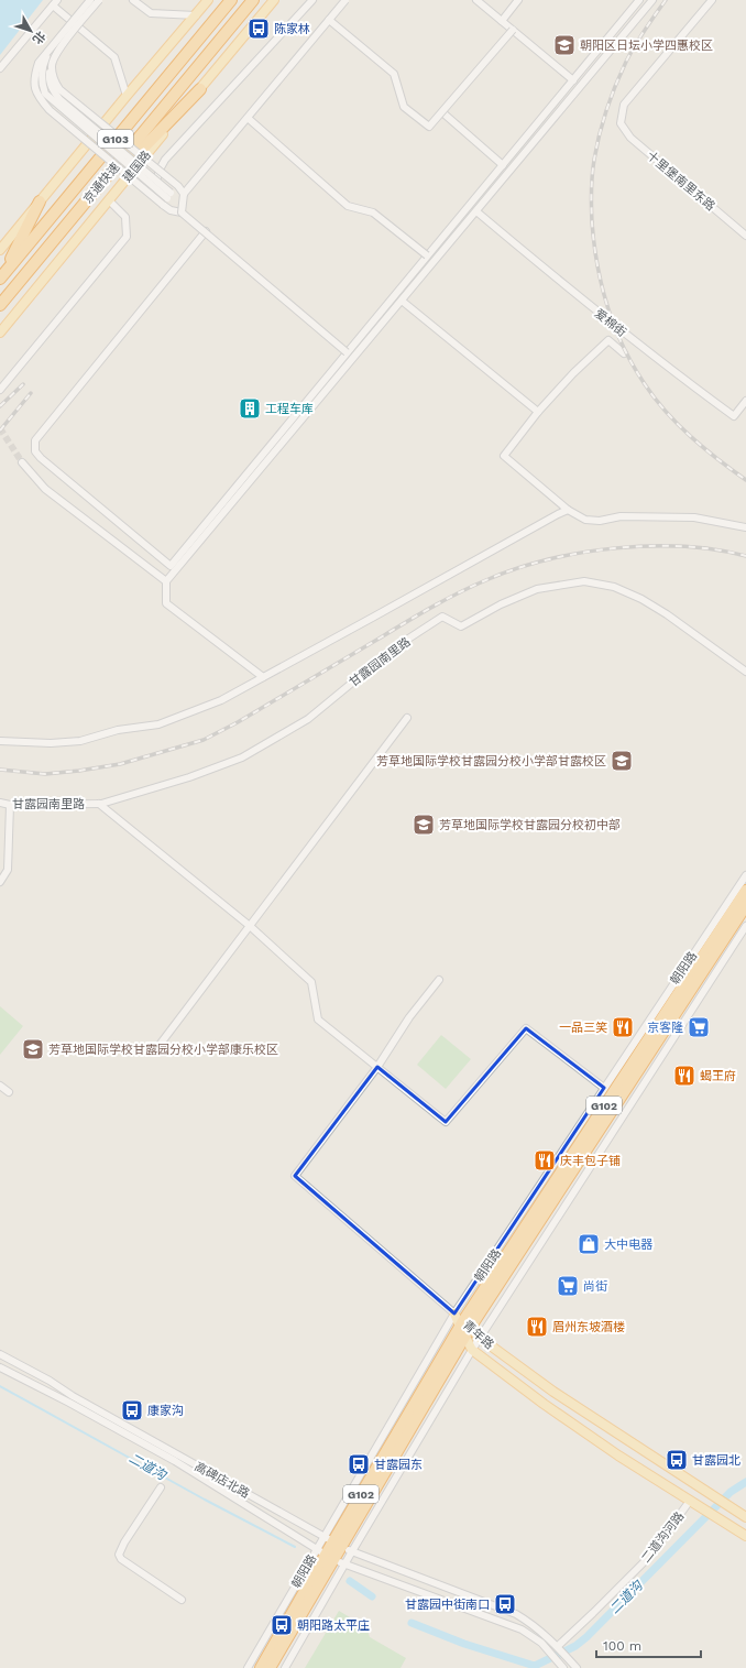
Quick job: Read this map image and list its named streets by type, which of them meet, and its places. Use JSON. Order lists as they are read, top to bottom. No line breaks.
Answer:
{"streets":{"highway":["G103","京通快速","朝阳路","G102"],"main road":["建国路","青年路"],"street":["十里堡南里东路","爱棉街","甘露园南里路","高碑店北路","二道沟河路"]},"crossings":[["朝阳路","青年路"],["朝阳路","高碑店北路"],["青年路","二道沟河路"],["高碑店北路","二道沟河路"]],"water":["二道沟"],"places":{"bus stop":["陈家林","康家沟","甘露园北","甘露园东","甘露园中街南口","朝阳路太平庄"],"school or university":["朝阳区日坛小学四惠校区","芳草地国际学校甘露园分校小学部甘露校区","芳草地国际学校甘露园分校初中部","芳草地国际学校甘露园分校小学部康乐校区"],"building":["工程车库"],"restaurant":["一品三笑","蝎王府","庆丰包子铺","眉州东坡酒楼"],"supermarket":["京客隆","尚街"],"shop":["大中电器"]},"scale_bar":"100 m","north":"bottom right"}
